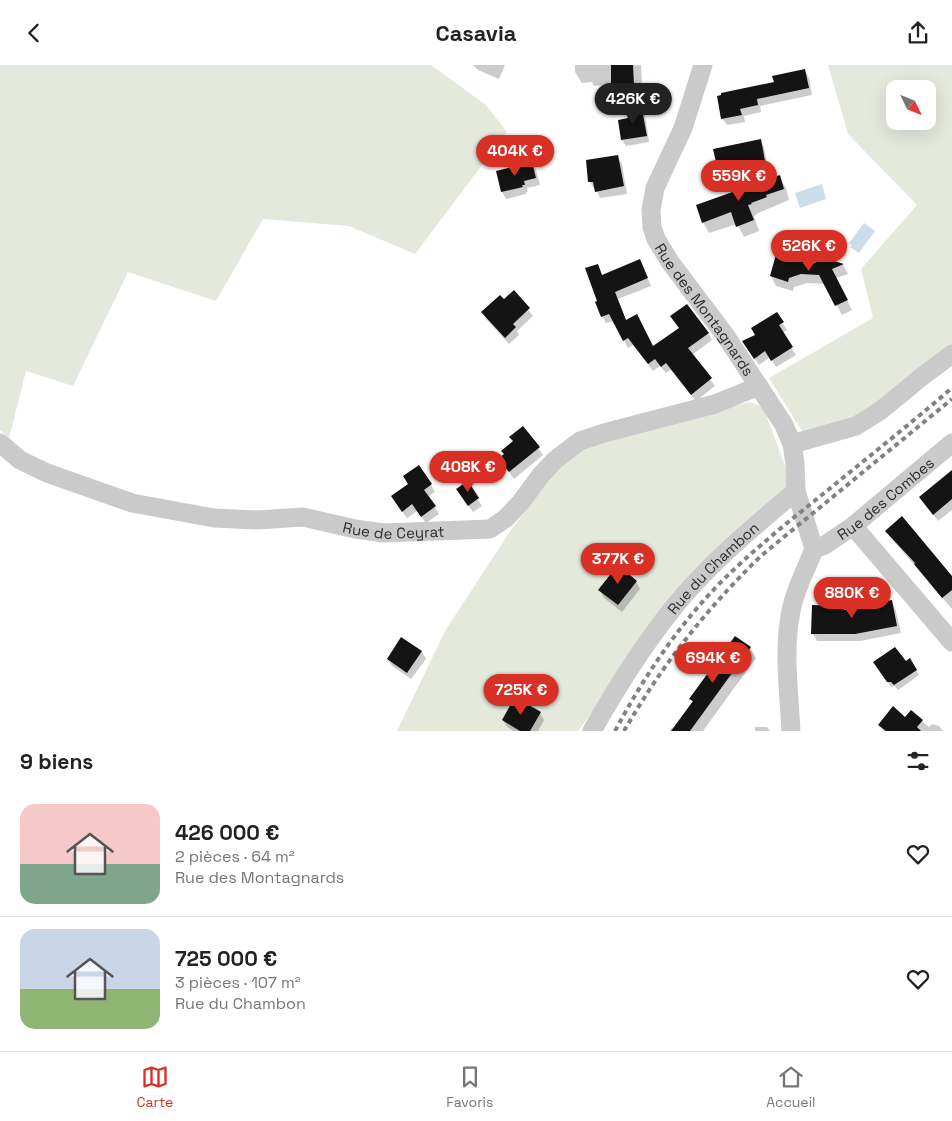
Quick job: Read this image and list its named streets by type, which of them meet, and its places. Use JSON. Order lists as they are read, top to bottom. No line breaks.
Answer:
{"streets":{"street":["Rue des Montagnards","Rue des Combes","Rue de Ceyrat","Rue du Chambon"]},"crossings":[["Rue des Montagnards","Rue des Combes"],["Rue des Montagnards","Rue de Ceyrat"],["Rue des Montagnards","Rue du Chambon"]],"north":"bottom right","page":{"header":"Casavia","price":["426K €","404K €","559K €","526K €","408K €","377K €","880K €","694K €","725K €"],"heading":"9 biens","list":[{"name":"426 000 €","note":"2 pièces · 64 m² · Rue des Montagnards"},{"name":"725 000 €","note":"3 pièces · 107 m² · Rue du Chambon"}],"tabs":["Carte","Favoris","Accueil"]}}
